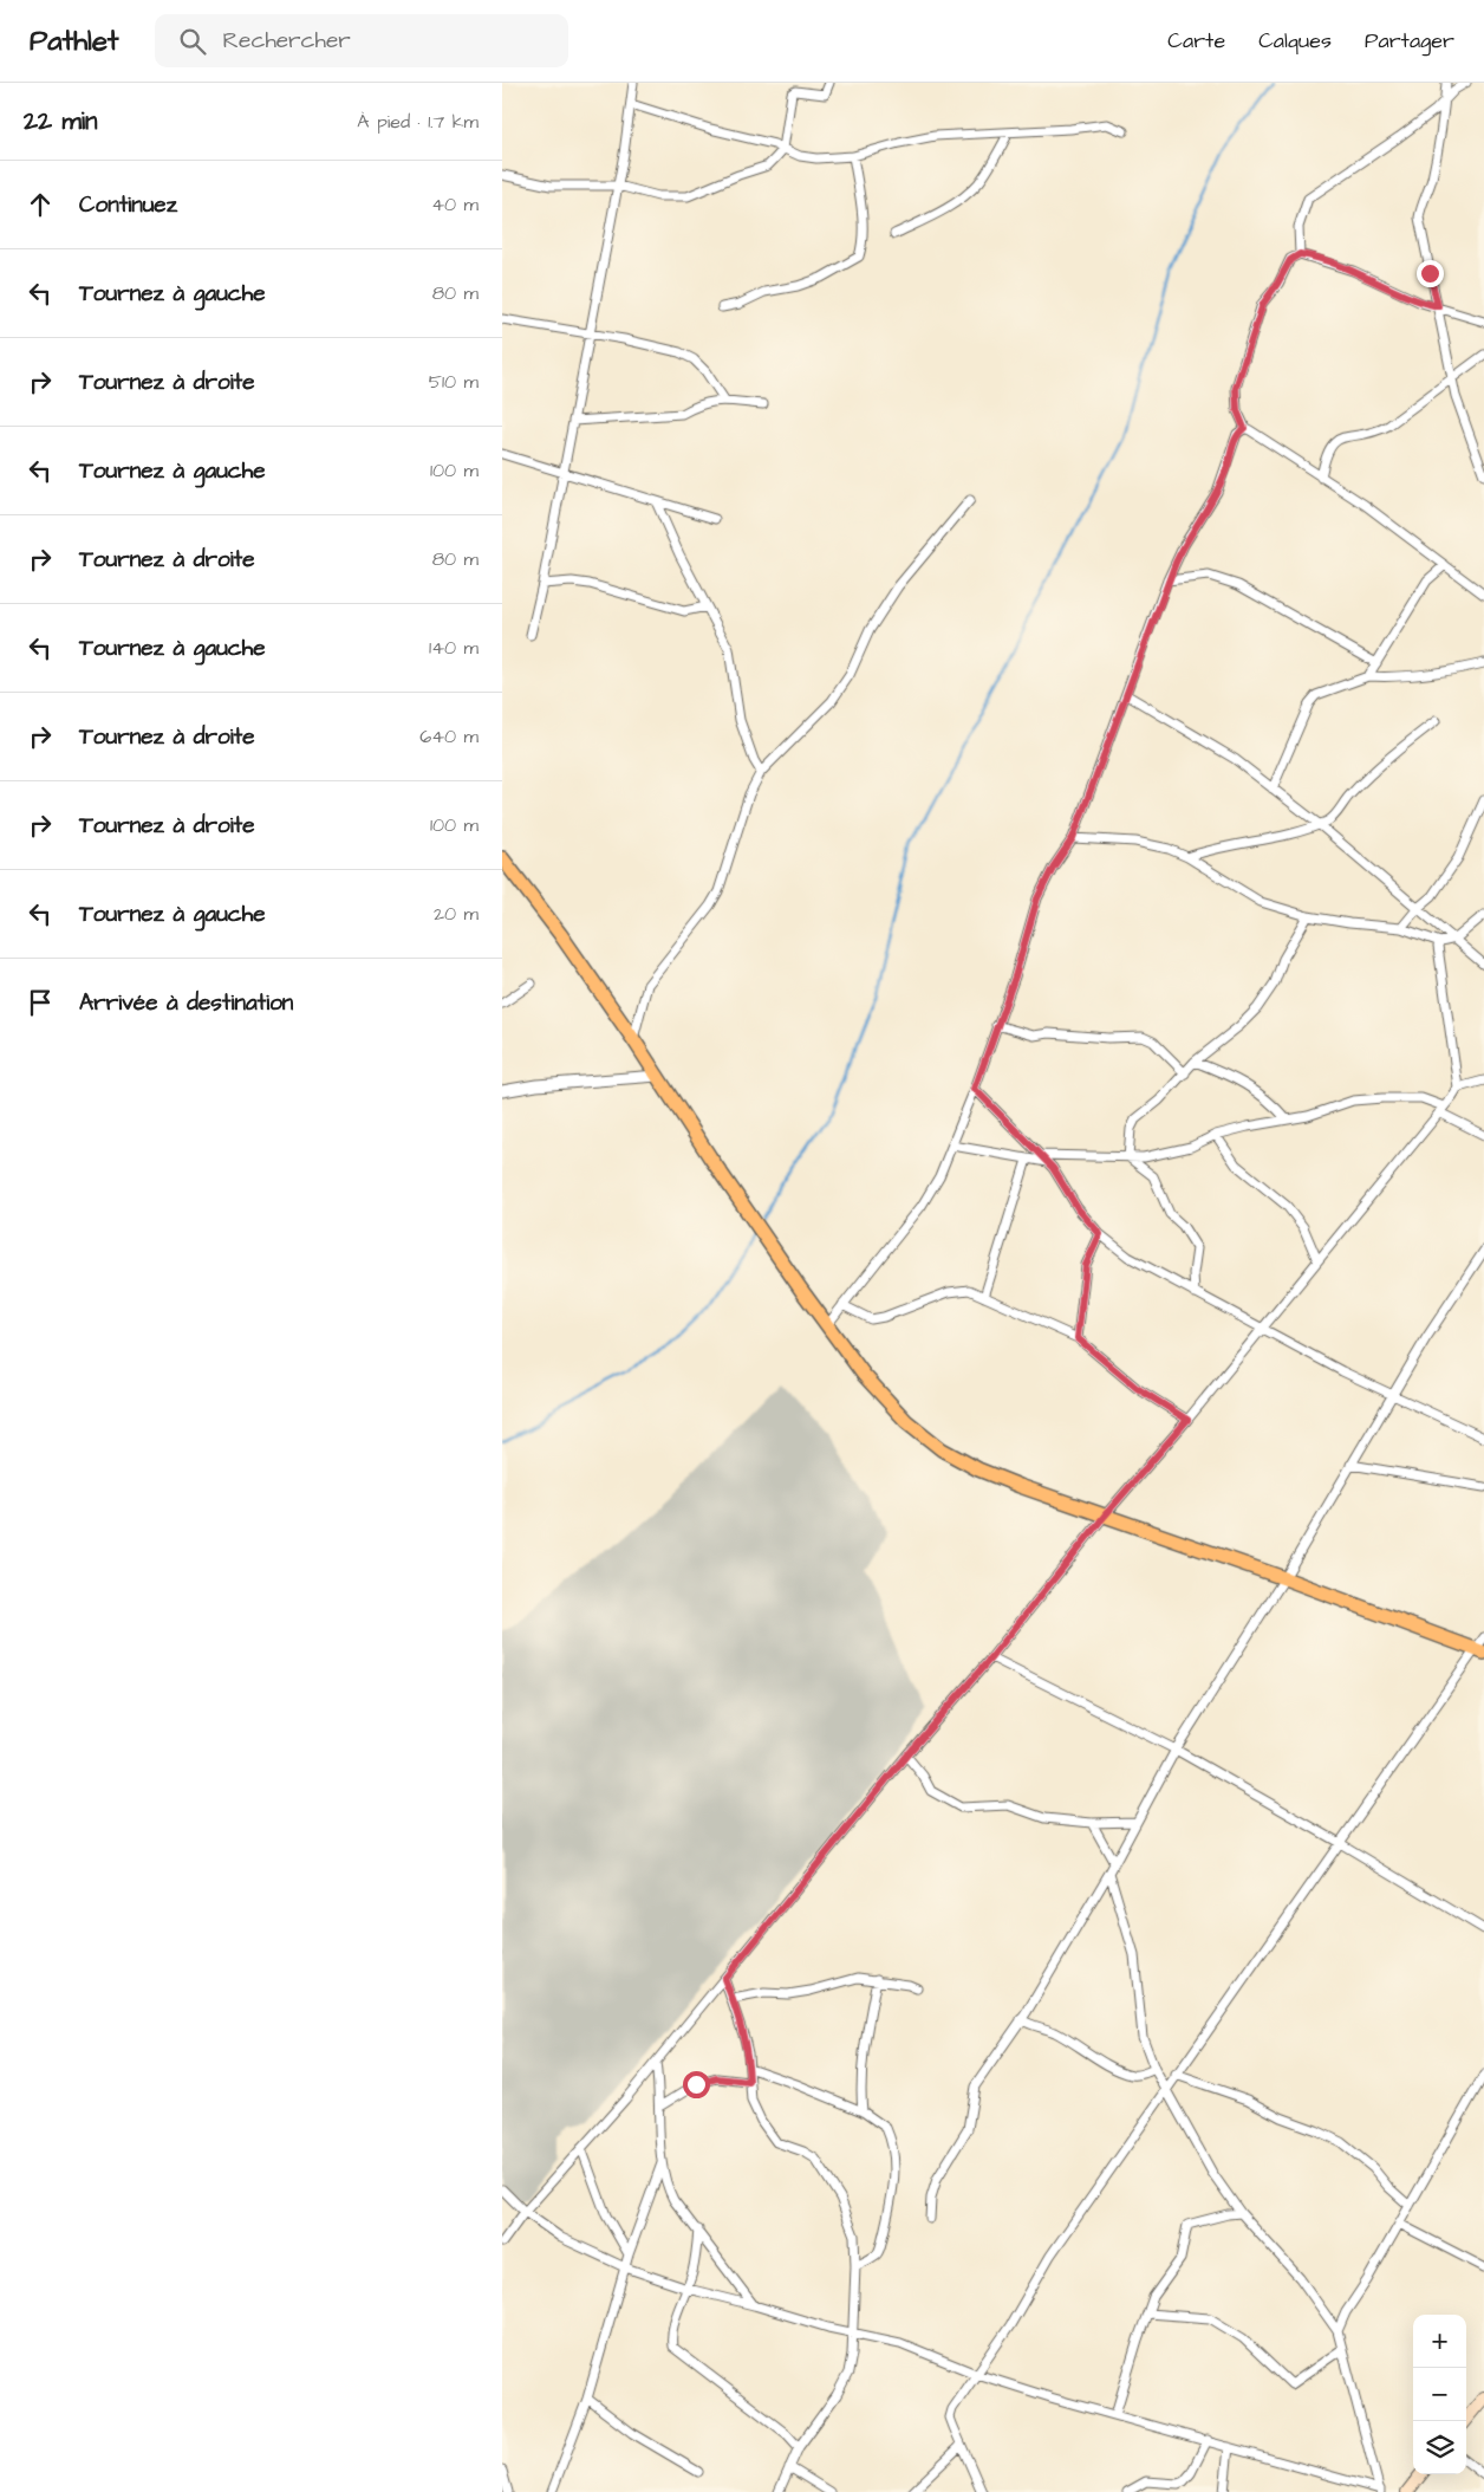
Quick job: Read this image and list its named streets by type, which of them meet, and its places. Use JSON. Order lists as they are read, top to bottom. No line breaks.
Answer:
{"page":{"header":"Pathlet","search":"Rechercher","nav":["Carte","Calques","Partager"],"heading":["22 min","À pied · 1.7 km"],"list":[["Continuez","40 m"],["Tournez à gauche","80 m"],["Tournez à droite","510 m"],["Tournez à gauche","100 m"],["Tournez à droite","80 m"],["Tournez à gauche","140 m"],["Tournez à droite","640 m"],["Tournez à droite","100 m"],["Tournez à gauche","20 m"],"Arrivée à destination"],"map_buttons":["+","−"]}}
